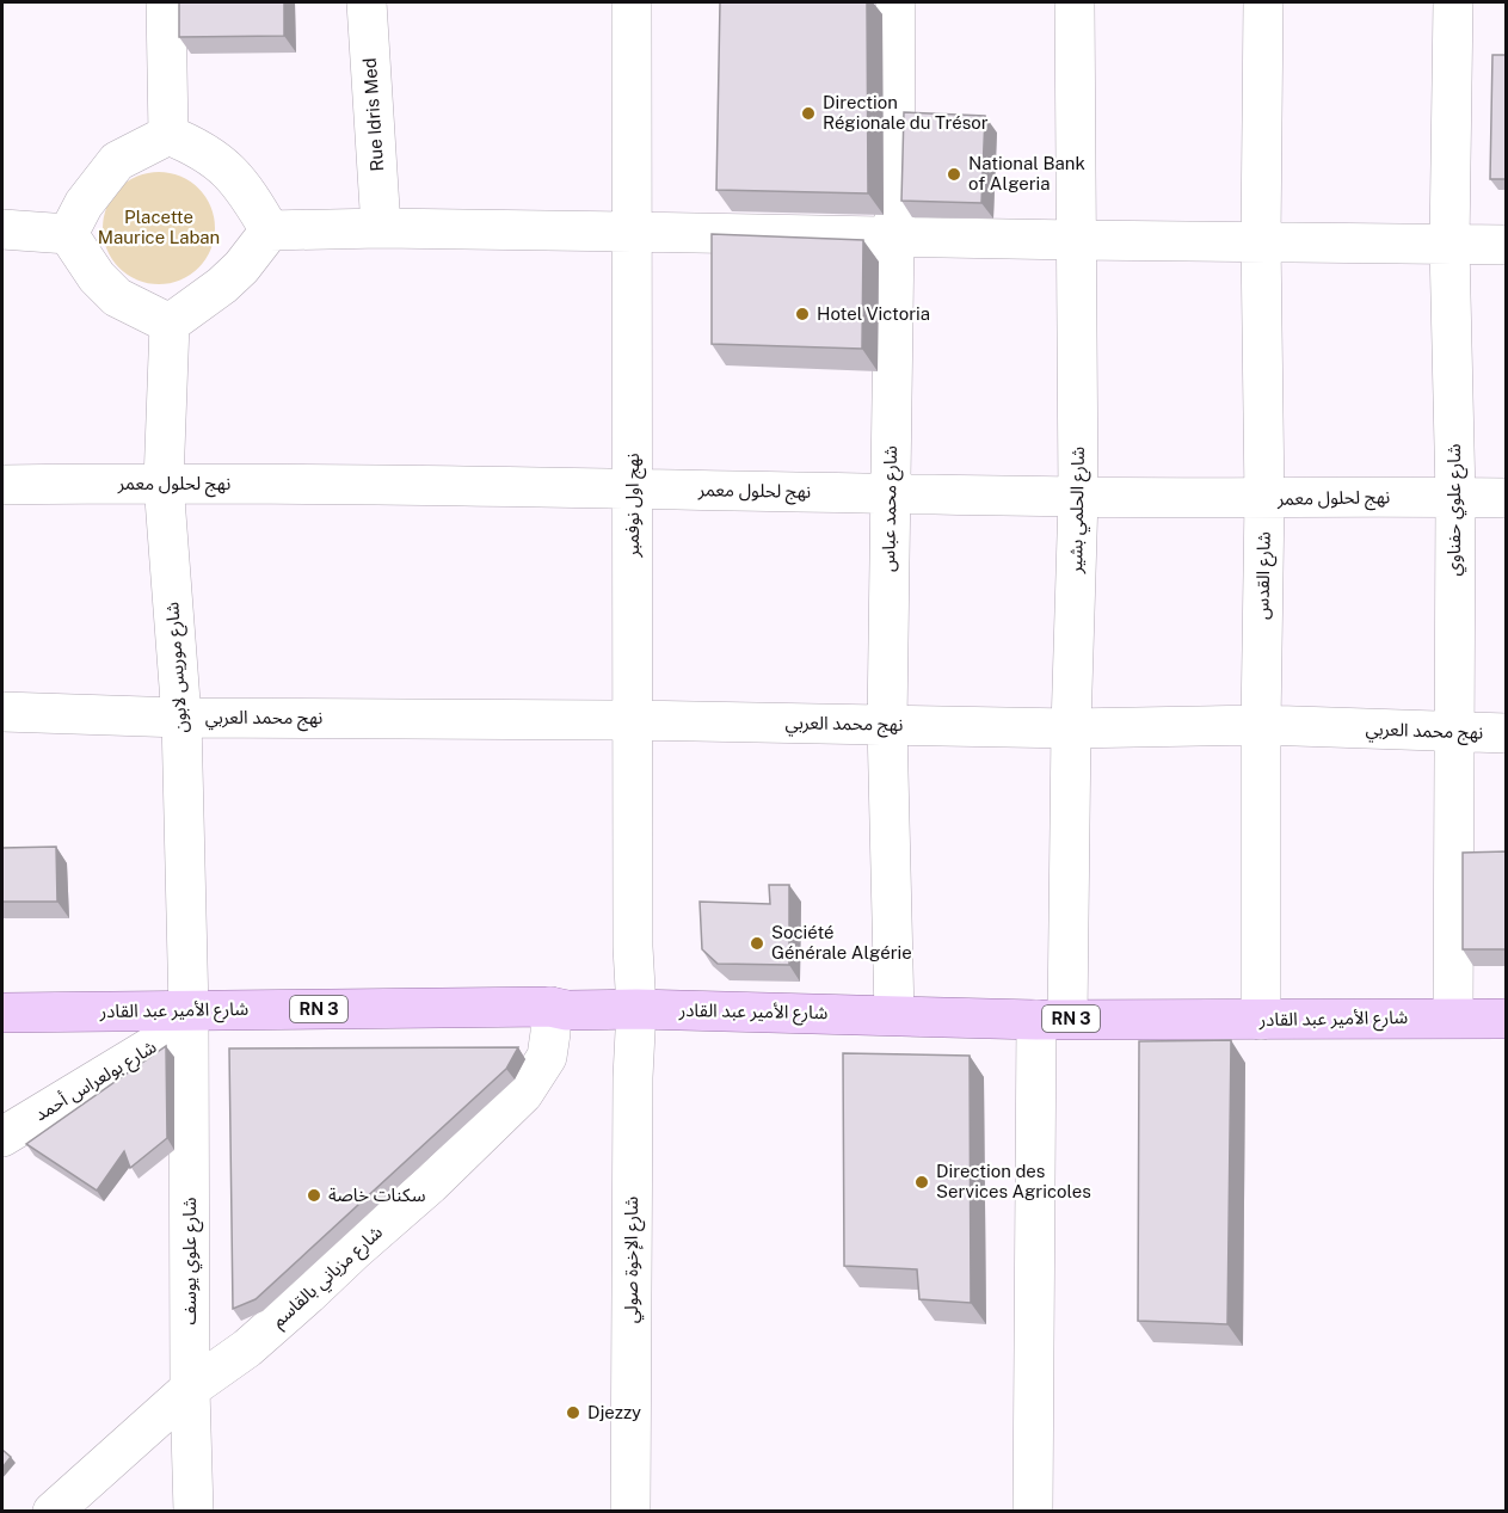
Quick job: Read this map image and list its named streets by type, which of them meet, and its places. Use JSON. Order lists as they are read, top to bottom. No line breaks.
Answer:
{"streets":{"main road":["RN 3","شارع الأمير عبد القادر"],"street":["Rue Idris Med","نهج لحلول معمر","نهج اول نوفمبر","شارع محمد عباس","شارع الحلمي بشير","شارع علوي حفناوي","شارع القدس","شارع موريس لابون","نهج محمد العربي","شارع بولعراس أحمد","شارع الإخوة صولي","شارع علوي يوسف","شارع مزياني بالقاسم"]},"crossings":[["نهج لحلول معمر","نهج اول نوفمبر"],["نهج لحلول معمر","شارع محمد عباس"],["نهج لحلول معمر","شارع الحلمي بشير"],["نهج لحلول معمر","شارع علوي حفناوي"],["نهج لحلول معمر","شارع القدس"],["نهج لحلول معمر","شارع موريس لابون"],["نهج اول نوفمبر","نهج محمد العربي"],["نهج اول نوفمبر","شارع الأمير عبد القادر"],["نهج اول نوفمبر","شارع الإخوة صولي"],["شارع محمد عباس","نهج محمد العربي"],["شارع محمد عباس","شارع الأمير عبد القادر"],["شارع الحلمي بشير","نهج محمد العربي"],["شارع الحلمي بشير","شارع الأمير عبد القادر"],["شارع علوي حفناوي","نهج محمد العربي"],["شارع علوي حفناوي","شارع الأمير عبد القادر"],["شارع القدس","نهج محمد العربي"],["شارع القدس","شارع الأمير عبد القادر"],["شارع موريس لابون","نهج محمد العربي"],["شارع موريس لابون","شارع الأمير عبد القادر"],["شارع موريس لابون","شارع بولعراس أحمد"],["شارع موريس لابون","شارع علوي يوسف"],["شارع الأمير عبد القادر","شارع بولعراس أحمد"],["شارع الأمير عبد القادر","شارع الإخوة صولي"],["شارع الأمير عبد القادر","شارع علوي يوسف"],["شارع الأمير عبد القادر","شارع مزياني بالقاسم"],["شارع بولعراس أحمد","شارع علوي يوسف"],["شارع علوي يوسف","شارع مزياني بالقاسم"]],"parks":["Placette Maurice Laban"],"places":["Direction Régionale du Trésor","National Bank of Algeria","Hotel Victoria","Société Générale Algérie","Direction des Services Agricoles","سكنات خاصة","Djezzy"]}
